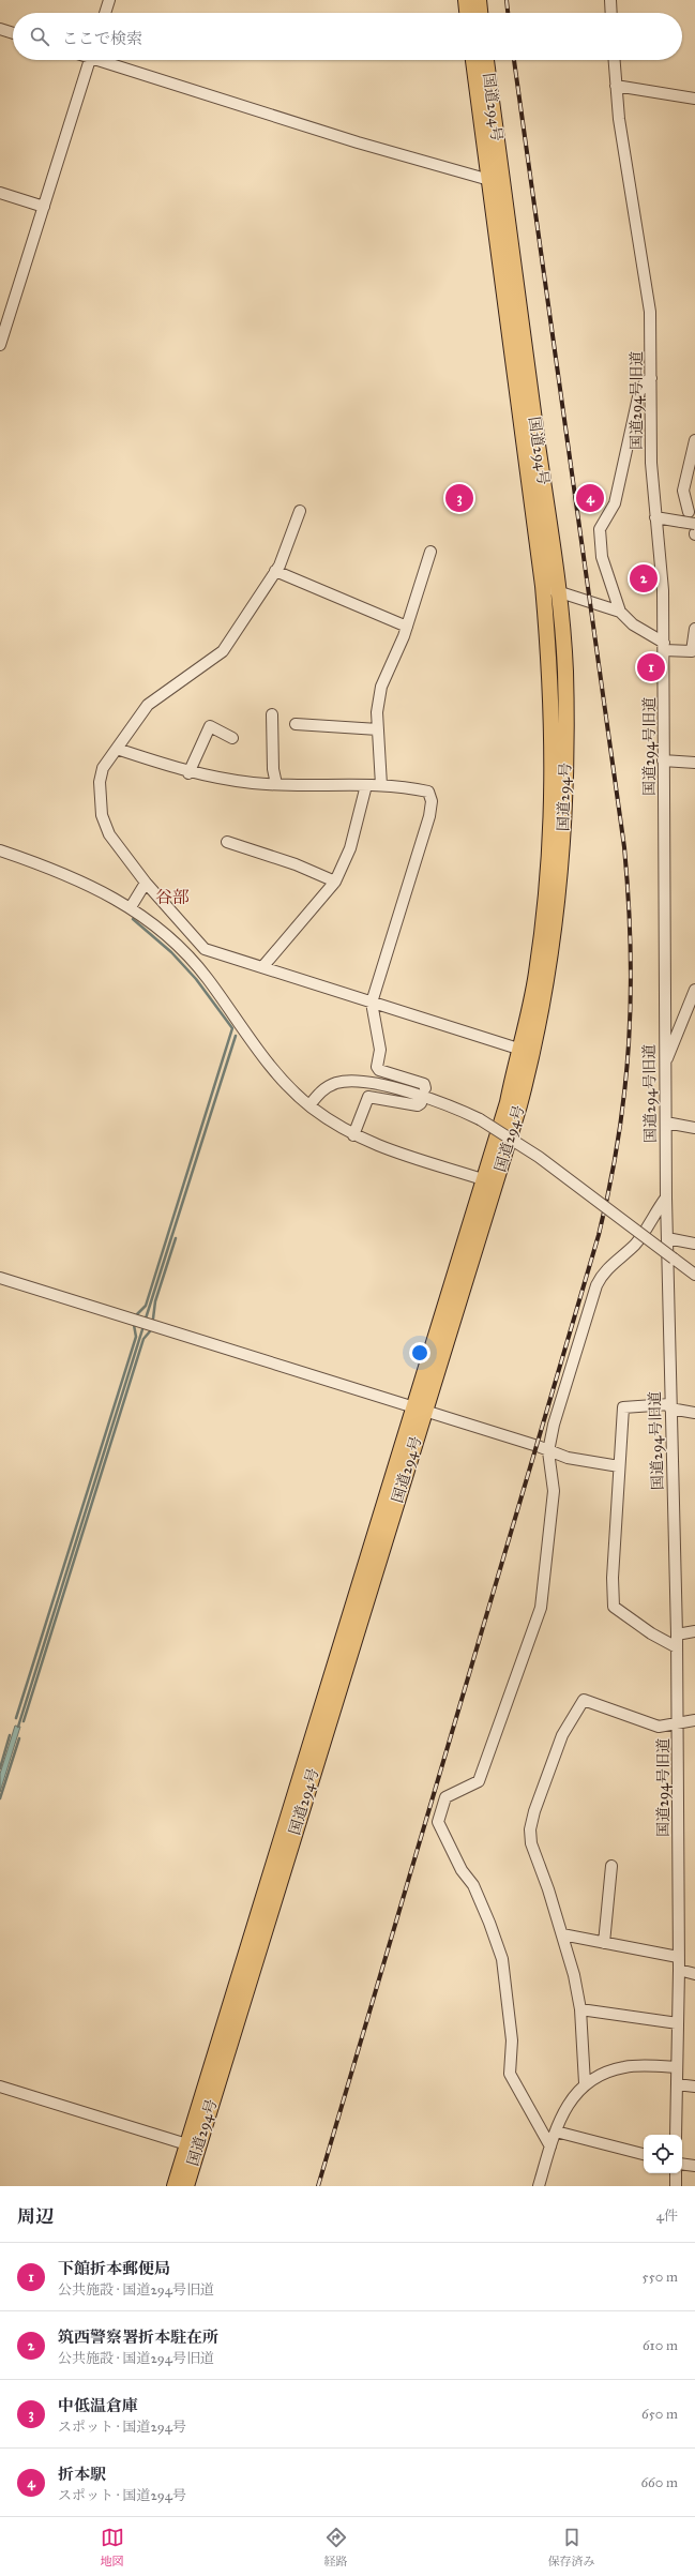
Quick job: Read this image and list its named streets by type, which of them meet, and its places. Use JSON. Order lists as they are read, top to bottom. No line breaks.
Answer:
{"streets":{"highway":["国道294号"],"street":["国道294号旧道"]},"districts":["谷部"],"page":{"search":"ここで検索","pins":["3","4","2","1"],"heading":["周辺","4件"],"list":[{"mark":"1","name":"下館折本郵便局","note":"公共施設 · 国道294号旧道","value":"550 m"},{"mark":"2","name":"筑西警察署折本駐在所","note":"公共施設 · 国道294号旧道","value":"610 m"},{"mark":"3","name":"中低温倉庫","note":"スポット · 国道294号","value":"650 m"},{"mark":"4","name":"折本駅","note":"スポット · 国道294号","value":"660 m"}],"nav":["地図","経路","保存済み"]}}
